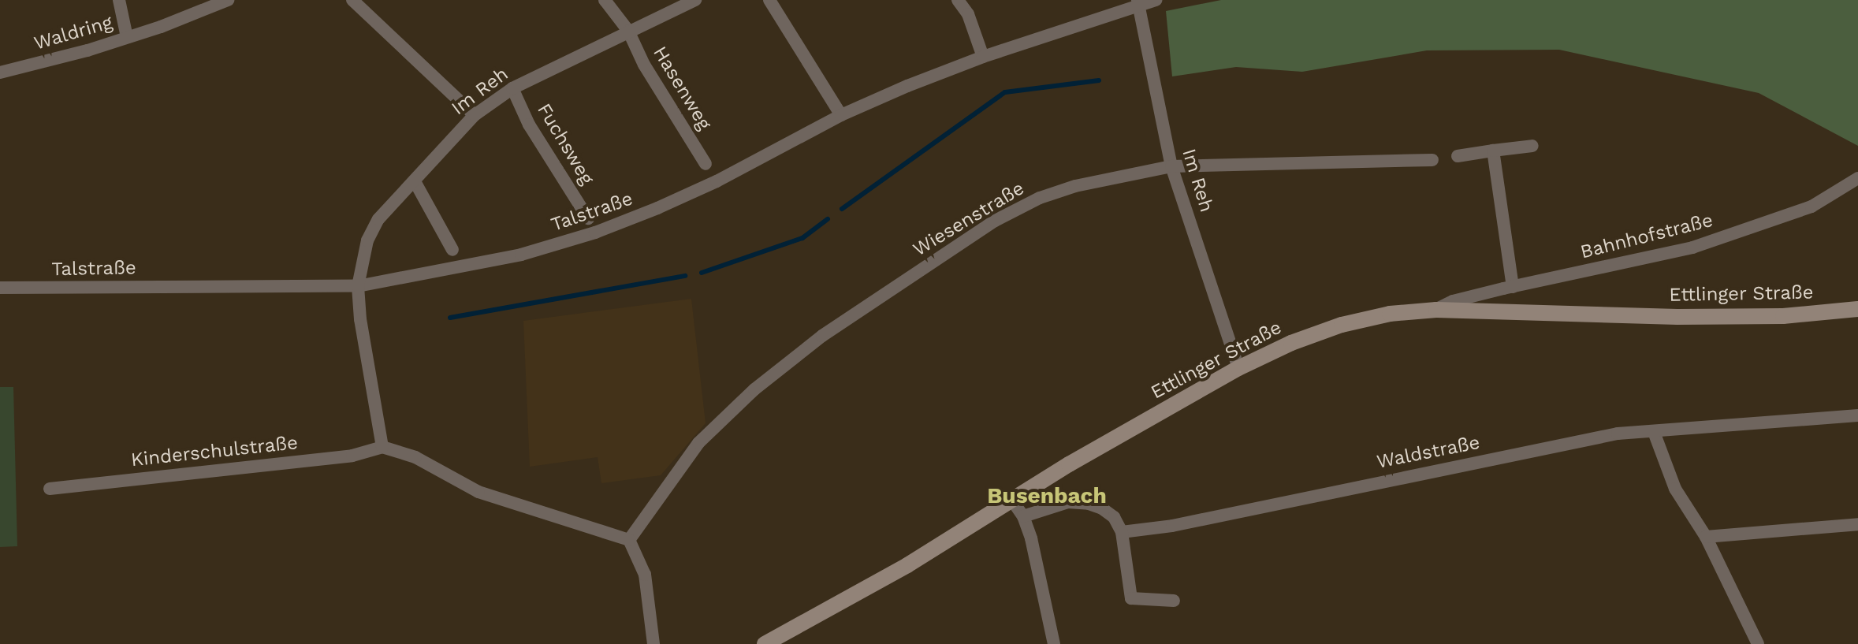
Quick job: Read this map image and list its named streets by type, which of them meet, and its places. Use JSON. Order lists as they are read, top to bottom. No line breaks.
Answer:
{"streets":{"main road":["Ettlinger Straße"],"street":["Waldring","Hasenweg","Im Reh","Fuchsweg","Talstraße","Wiesenstraße","Bahnhofstraße","Kinderschulstraße","Waldstraße"]},"crossings":[["Hasenweg","Im Reh"],["Im Reh","Fuchsweg"],["Im Reh","Talstraße"],["Im Reh","Wiesenstraße"],["Im Reh","Ettlinger Straße"],["Bahnhofstraße","Ettlinger Straße"]],"districts":["Busenbach"]}
